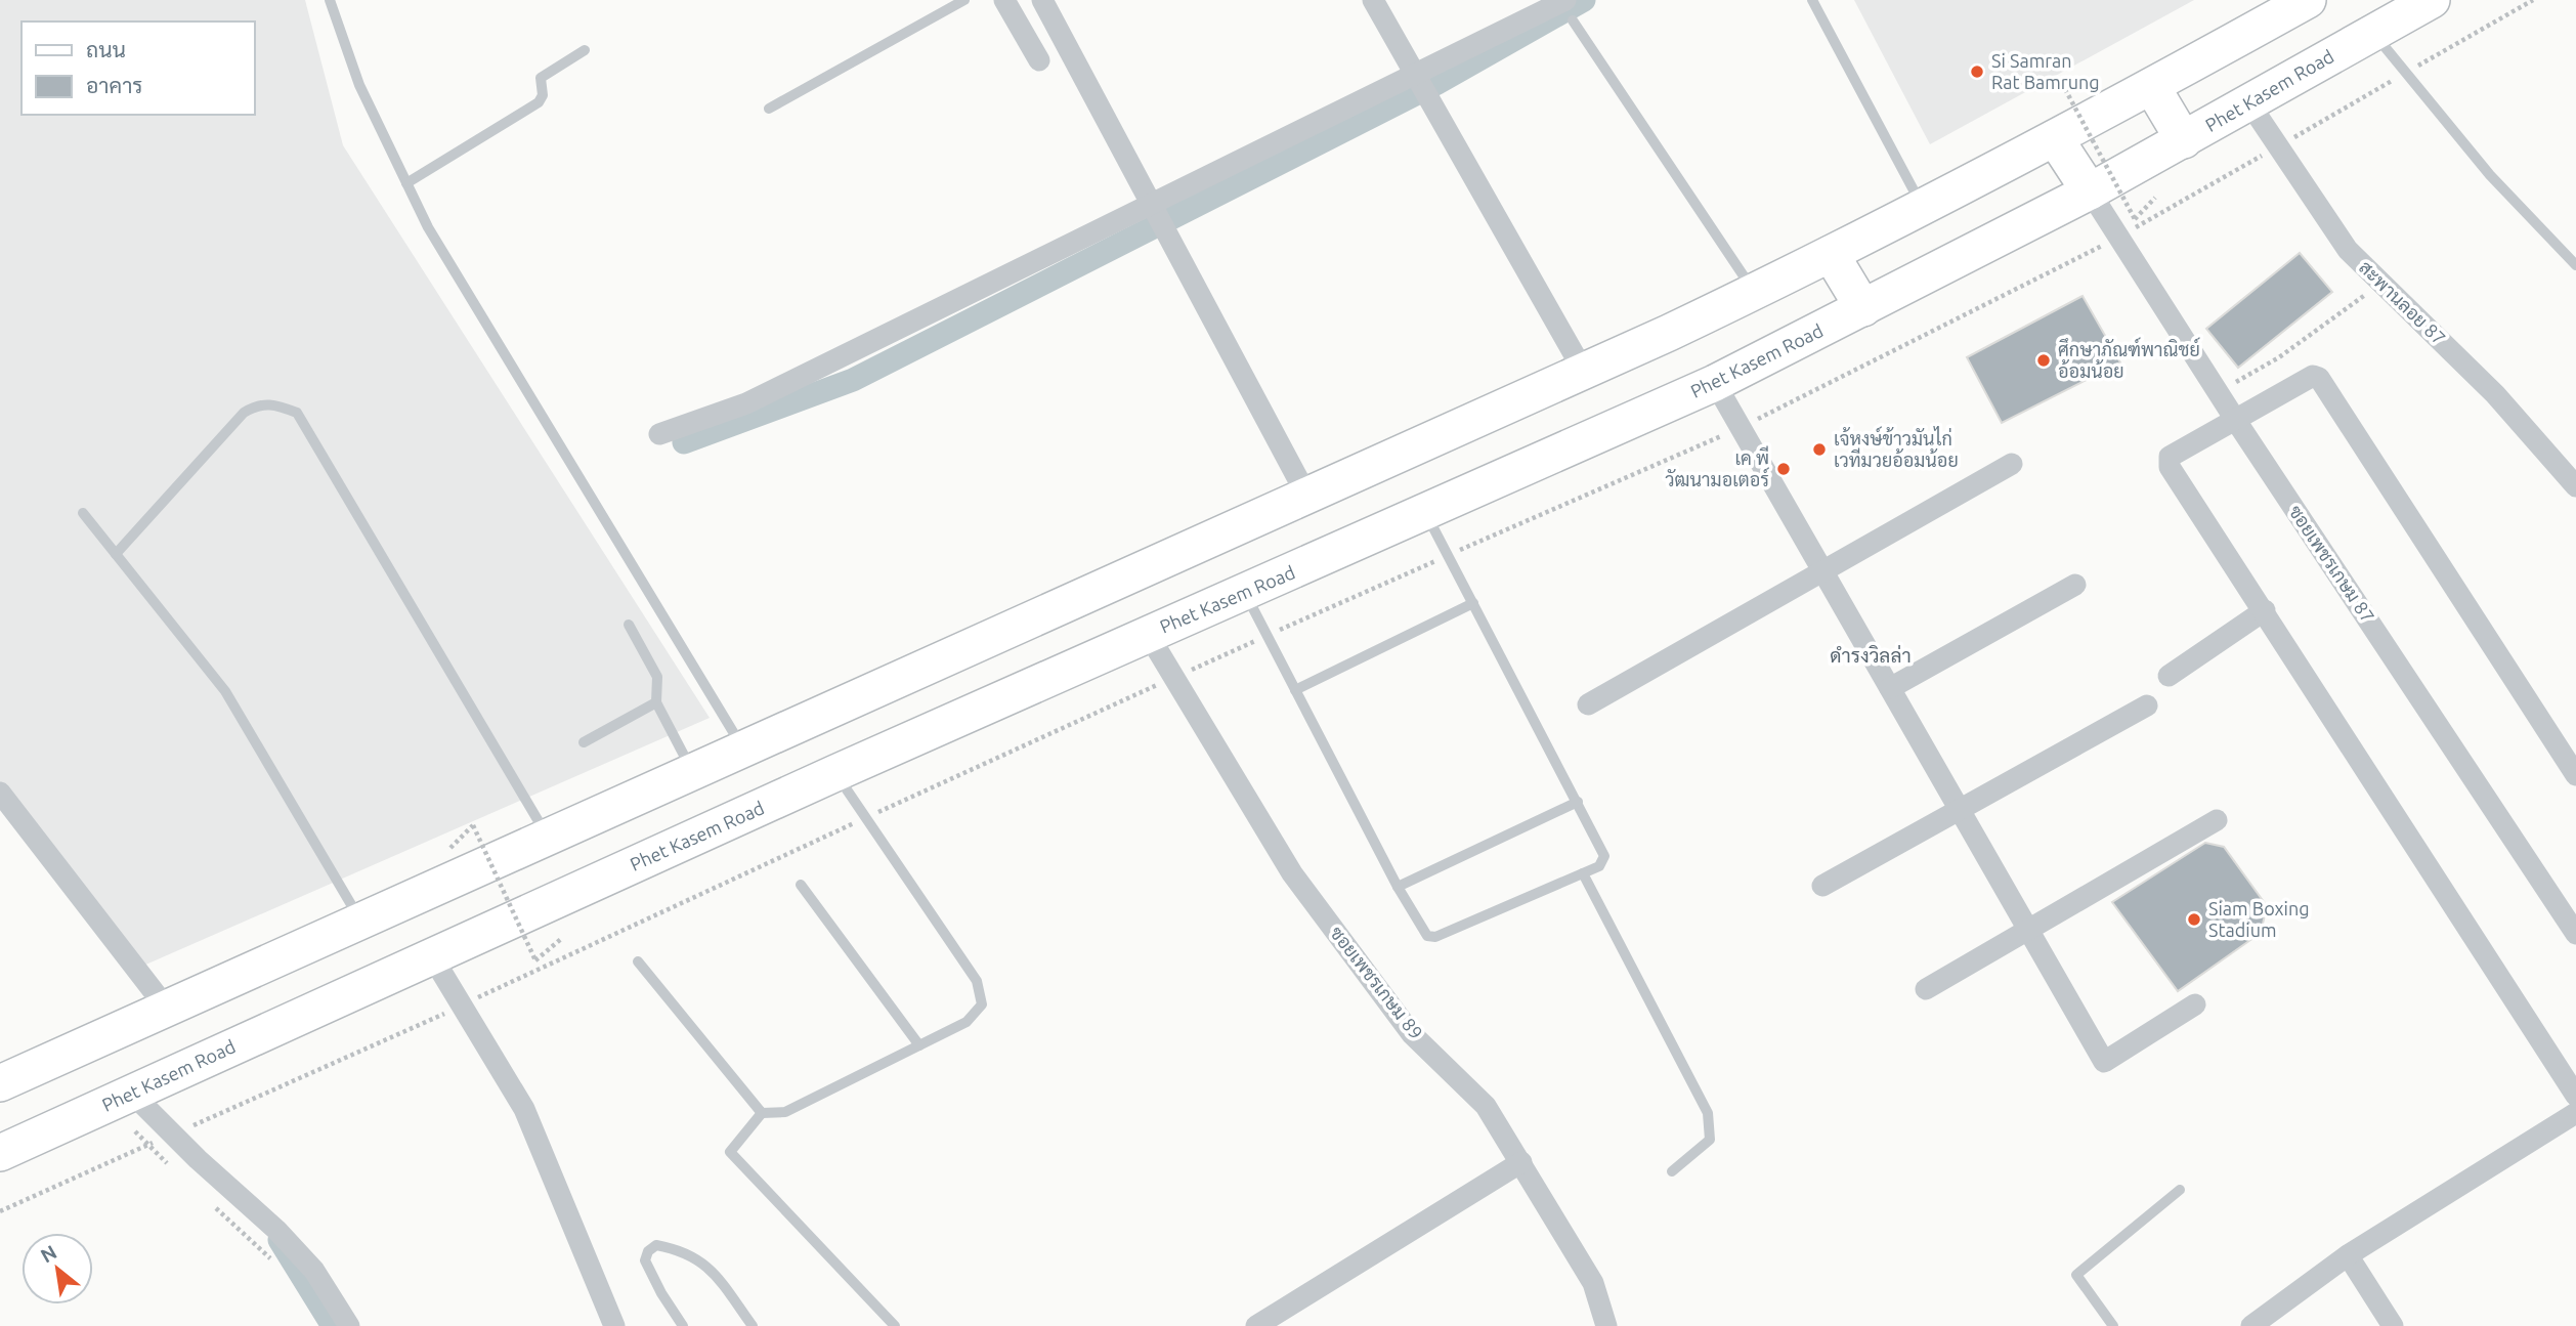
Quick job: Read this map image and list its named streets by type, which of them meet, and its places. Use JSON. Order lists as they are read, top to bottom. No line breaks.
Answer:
{"streets":{"main road":["Phet Kasem Road"],"street":["สะพานลอย 87","ซอยเพชรเกษม 87","ซอยเพชรเกษม 89"]},"crossings":[["Phet Kasem Road","สะพานลอย 87"],["Phet Kasem Road","ซอยเพชรเกษม 87"],["Phet Kasem Road","ซอยเพชรเกษม 89"]],"districts":["ดำรงวิลล่า"],"places":["Si Samran Rat Bamrung","ศึกษาภัณฑ์พาณิชย์ อ้อมน้อย","เจ้หงษ์ข้าวมันไก่ เวทีมวยอ้อมน้อย","เค พี วัฒนามอเตอร์","Siam Boxing Stadium"],"legend":["ถนน","อาคาร"],"north":"top left"}
